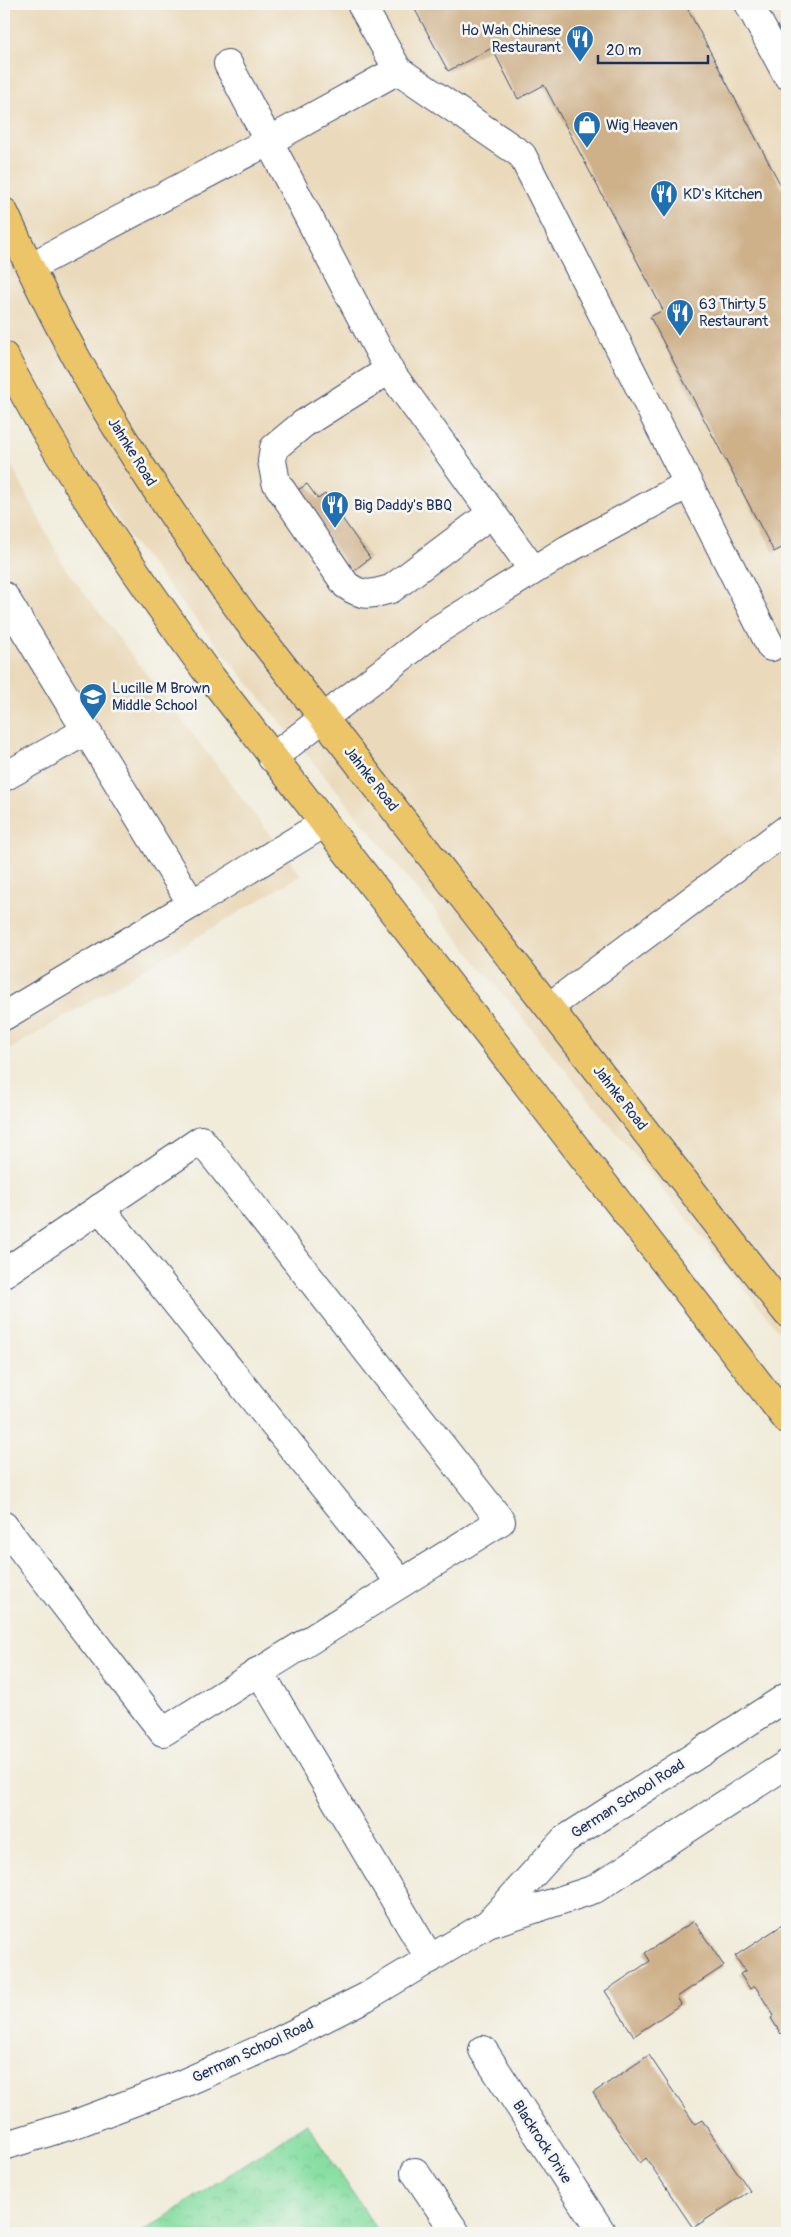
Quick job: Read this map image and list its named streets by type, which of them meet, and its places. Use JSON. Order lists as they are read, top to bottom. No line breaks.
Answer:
{"streets":{"main road":["Jahnke Road"],"street":["German School Road","Blackrock Drive"]},"places":{"restaurant":["Ho Wah Chinese Restaurant","KD's Kitchen","63 Thirty 5 Restaurant","Big Daddy's BBQ"],"shop":["Wig Heaven"],"school or university":["Lucille M Brown Middle School"]},"scale_bar":"20 m"}
